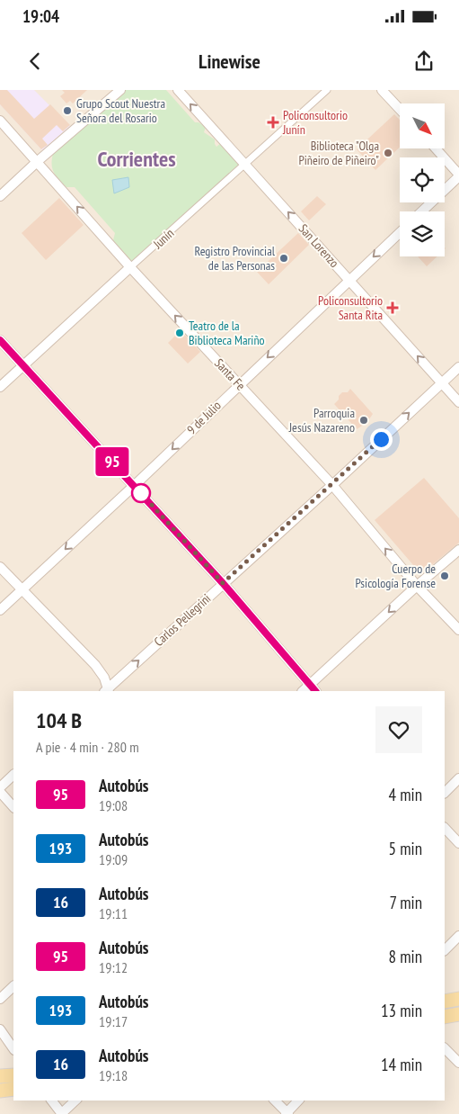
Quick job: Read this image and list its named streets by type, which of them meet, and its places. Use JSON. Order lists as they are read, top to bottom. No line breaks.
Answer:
{"streets":{"street":["Junín","San Lorenzo","Santa Fe","9 de Julio","Carlos Pellegrini"]},"crossings":[["Junín","San Lorenzo"],["Junín","Santa Fe"],["San Lorenzo","9 de Julio"],["San Lorenzo","Carlos Pellegrini"],["Santa Fe","9 de Julio"],["Santa Fe","Carlos Pellegrini"]],"one_way":["San Lorenzo","Santa Fe","9 de Julio","Carlos Pellegrini"],"districts":["Corrientes"],"places":{"other":["Grupo Scout Nuestra Señora del Rosario","Biblioteca \"Olga Piñeiro de Piñeiro\"","Registro Provincial de las Personas","Teatro de la Biblioteca Mariño","Parroquia Jesús Nazareno","Cuerpo de Psicología Forense"],"health":["Policonsultorio Junín","Policonsultorio Santa Rita"]},"lines":["bus line 95"],"north":"bottom right","page":{"status":"19:04","header":"Linewise","on_map":"95","heading":["104 B","A pie · 4 min · 280 m"],"list":[{"mark":"95","name":"Autobús","note":"19:08","value":"4 min"},{"mark":"193","name":"Autobús","note":"19:09","value":"5 min"},{"mark":"16","name":"Autobús","note":"19:11","value":"7 min"},{"mark":"95","name":"Autobús","note":"19:12","value":"8 min"},{"mark":"193","name":"Autobús","note":"19:17","value":"13 min"},{"mark":"16","name":"Autobús","note":"19:18","value":"14 min"}]}}
